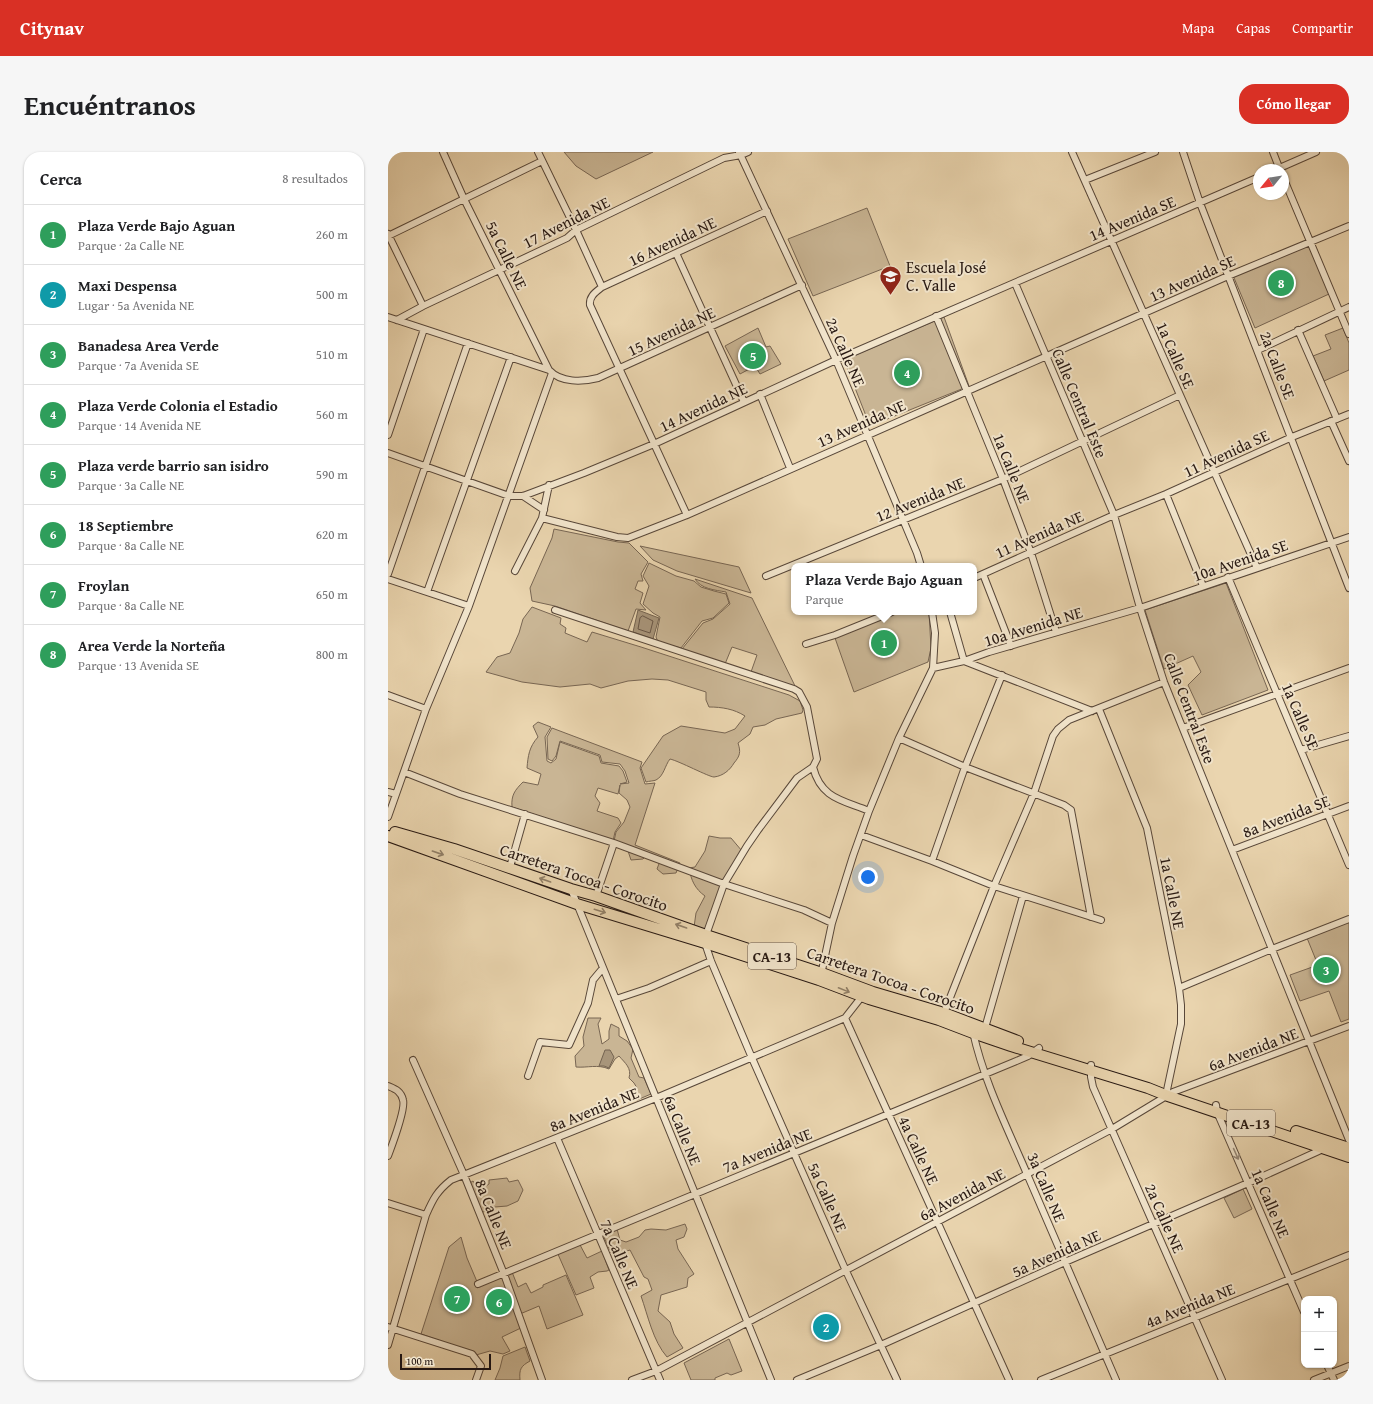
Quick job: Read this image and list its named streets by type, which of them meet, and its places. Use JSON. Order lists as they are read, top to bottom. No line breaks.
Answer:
{"streets":{"main road":["Carretera Tocoa - Corocito","CA-13"],"street":["14 Avenida SE","17 Avenida NE","16 Avenida NE","5a Calle NE","13 Avenida SE","15 Avenida NE","2a Calle NE","1a Calle SE","2a Calle SE","Calle Central Este","14 Avenida NE","13 Avenida NE","11 Avenida SE","1a Calle NE","12 Avenida NE","11 Avenida NE","10a Avenida SE","10a Avenida NE","8a Avenida SE","6a Avenida NE","8a Avenida NE","6a Calle NE","7a Avenida NE","4a Calle NE","3a Calle NE","8a Calle NE","5a Avenida NE","7a Calle NE","4a Avenida NE"]},"crossings":[["14 Avenida SE","1a Calle SE"],["14 Avenida SE","2a Calle SE"],["14 Avenida SE","Calle Central Este"],["14 Avenida SE","14 Avenida NE"],["17 Avenida NE","5a Calle NE"],["17 Avenida NE","15 Avenida NE"],["17 Avenida NE","2a Calle NE"],["16 Avenida NE","15 Avenida NE"],["16 Avenida NE","2a Calle NE"],["5a Calle NE","15 Avenida NE"],["5a Calle NE","Carretera Tocoa - Corocito"],["5a Calle NE","6a Avenida NE"],["5a Calle NE","8a Avenida NE"],["5a Calle NE","7a Avenida NE"],["5a Calle NE","5a Avenida NE"],["13 Avenida SE","1a Calle SE"],["13 Avenida SE","2a Calle SE"],["13 Avenida SE","Calle Central Este"],["13 Avenida SE","13 Avenida NE"],["15 Avenida NE","2a Calle NE"],["2a Calle NE","14 Avenida NE"],["2a Calle NE","13 Avenida NE"],["2a Calle NE","12 Avenida NE"],["2a Calle NE","Carretera Tocoa - Corocito"],["2a Calle NE","6a Avenida NE"],["2a Calle NE","5a Avenida NE"],["2a Calle NE","4a Avenida NE"],["1a Calle SE","11 Avenida SE"],["1a Calle SE","12 Avenida NE"],["1a Calle SE","10a Avenida SE"],["1a Calle SE","8a Avenida SE"],["2a Calle SE","11 Avenida SE"],["2a Calle SE","10a Avenida SE"],["Calle Central Este","14 Avenida NE"],["Calle Central Este","13 Avenida NE"],["Calle Central Este","11 Avenida SE"],["Calle Central Este","12 Avenida NE"],["Calle Central Este","11 Avenida NE"],["Calle Central Este","10a Avenida SE"],["Calle Central Este","10a Avenida NE"],["Calle Central Este","8a Avenida SE"],["Calle Central Este","6a Avenida NE"],["14 Avenida NE","1a Calle NE"],["13 Avenida NE","1a Calle NE"],["11 Avenida SE","11 Avenida NE"],["1a Calle NE","12 Avenida NE"],["1a Calle NE","11 Avenida NE"],["1a Calle NE","10a Avenida NE"],["1a Calle NE","Carretera Tocoa - Corocito"],["1a Calle NE","CA-13"],["1a Calle NE","6a Avenida NE"],["1a Calle NE","5a Avenida NE"],["1a Calle NE","4a Avenida NE"],["10a Avenida SE","10a Avenida NE"],["Carretera Tocoa - Corocito","CA-13"],["Carretera Tocoa - Corocito","6a Avenida NE"],["Carretera Tocoa - Corocito","6a Calle NE"],["Carretera Tocoa - Corocito","7a Avenida NE"],["Carretera Tocoa - Corocito","3a Calle NE"],["CA-13","6a Avenida NE"],["CA-13","5a Avenida NE"],["6a Avenida NE","6a Calle NE"],["6a Avenida NE","4a Calle NE"],["6a Avenida NE","3a Calle NE"],["6a Avenida NE","7a Calle NE"],["8a Avenida NE","6a Calle NE"],["8a Avenida NE","4a Calle NE"],["8a Avenida NE","8a Calle NE"],["8a Avenida NE","7a Calle NE"],["6a Calle NE","7a Avenida NE"],["7a Avenida NE","4a Calle NE"],["7a Avenida NE","3a Calle NE"],["7a Avenida NE","8a Calle NE"],["7a Avenida NE","7a Calle NE"],["4a Calle NE","5a Avenida NE"],["3a Calle NE","5a Avenida NE"],["3a Calle NE","4a Avenida NE"]],"places":{"school or university":["Escuela José C. Valle"]},"scale_bar":"100 m","north":"bottom left","page":{"header":"Citynav","nav":["Mapa","Capas","Compartir"],"title":"Encuéntranos","buttons":"Cómo llegar","heading":["Cerca","8 resultados"],"list":[{"mark":"1","name":"Plaza Verde Bajo Aguan","note":"Parque · 2a Calle NE","value":"260 m"},{"mark":"2","name":"Maxi Despensa","note":"Lugar · 5a Avenida NE","value":"500 m"},{"mark":"3","name":"Banadesa Area Verde","note":"Parque · 7a Avenida SE","value":"510 m"},{"mark":"4","name":"Plaza Verde Colonia el Estadio","note":"Parque · 14 Avenida NE","value":"560 m"},{"mark":"5","name":"Plaza verde barrio san isidro","note":"Parque · 3a Calle NE","value":"590 m"},{"mark":"6","name":"18 Septiembre","note":"Parque · 8a Calle NE","value":"620 m"},{"mark":"7","name":"Froylan","note":"Parque · 8a Calle NE","value":"650 m"},{"mark":"8","name":"Area Verde la Norteña","note":"Parque · 13 Avenida SE","value":"800 m"}],"pins":["8","5","4","1","3","7","6","2"],"popup":["Plaza Verde Bajo Aguan","Parque"],"map_buttons":["+","−"],"scale":"100 m"}}
